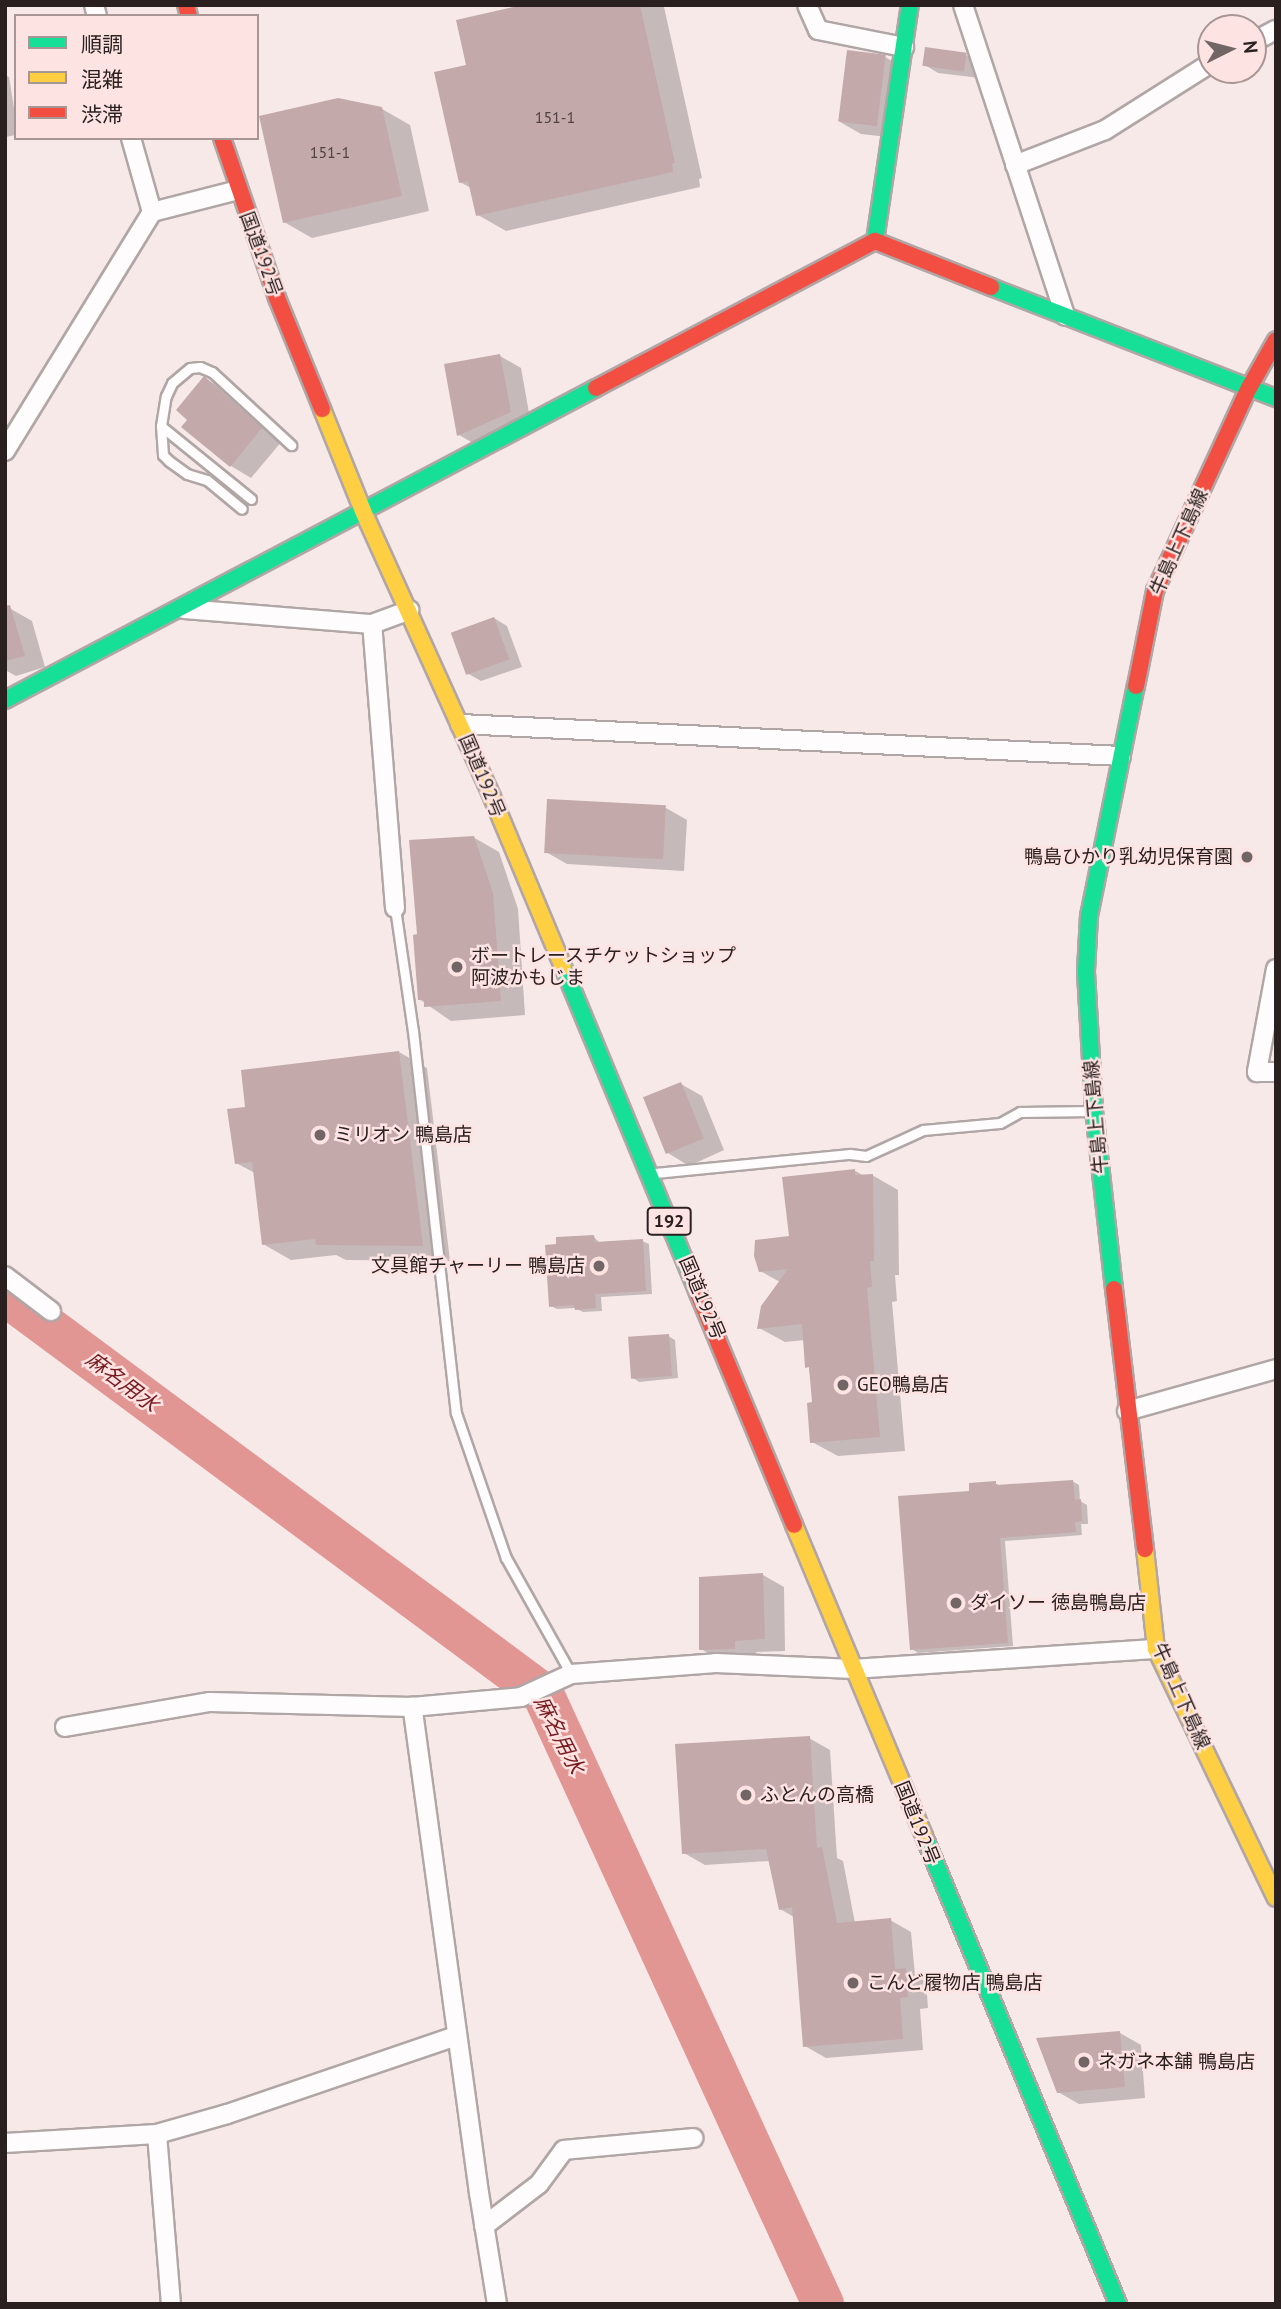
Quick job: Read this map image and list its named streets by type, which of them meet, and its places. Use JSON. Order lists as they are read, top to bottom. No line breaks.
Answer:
{"streets":{"main road":["国道192号","牛島上下島線","192"]},"water":["麻名用水"],"places":["鴨島ひかり乳幼児保育園","ボートレースチケットショップ 阿波かもじま","ミリオン 鴨島店","文具館チャーリー 鴨島店","GEO鴨島店","ダイソー 徳島鴨島店","ふとんの高橋","こんど履物店 鴨島店","ネガネ本舗 鴨島店"],"house_numbers":["151-1","151-1"],"legend":["順調","混雑","渋滞"],"north":"right"}
